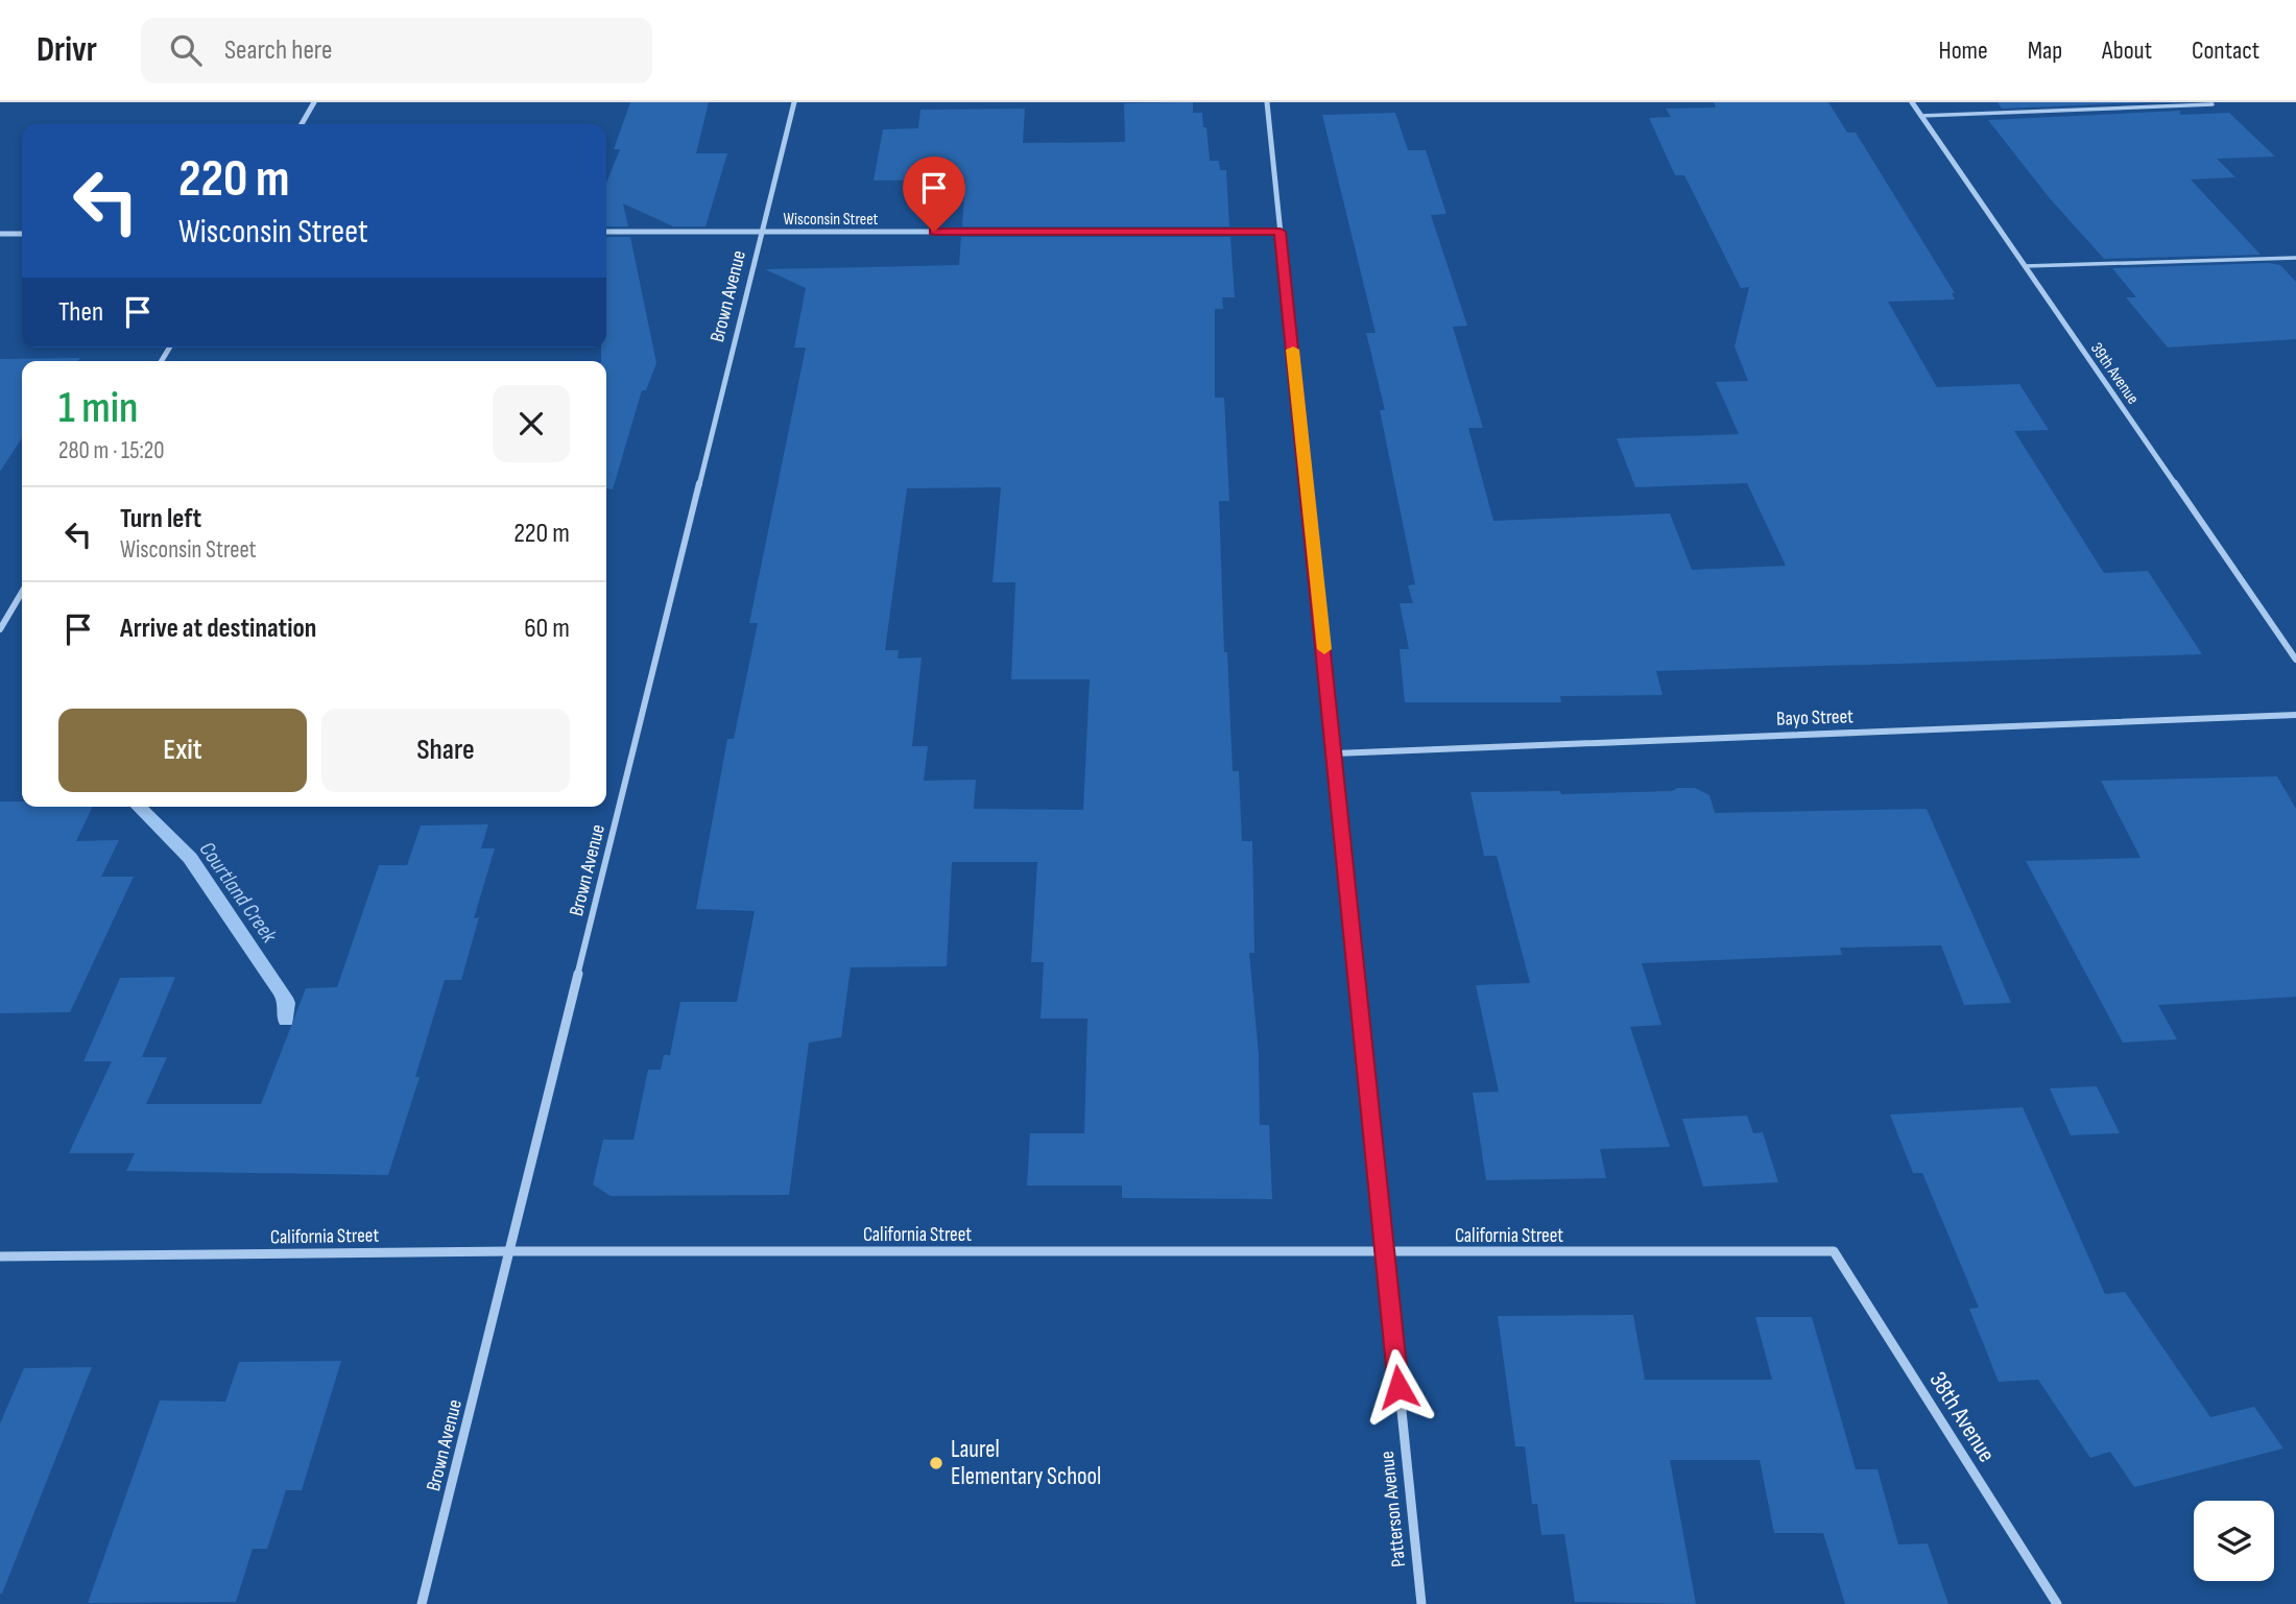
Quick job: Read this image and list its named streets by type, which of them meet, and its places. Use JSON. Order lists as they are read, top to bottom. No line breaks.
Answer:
{"streets":{"street":["Wisconsin Street","Brown Avenue","39th Avenue","Bayo Street","California Street","38th Avenue","Patterson Avenue"]},"crossings":[["Wisconsin Street","Brown Avenue"],["Wisconsin Street","Patterson Avenue"],["Brown Avenue","California Street"],["Bayo Street","Patterson Avenue"],["California Street","38th Avenue"],["California Street","Patterson Avenue"]],"water":["Courtland Creek"],"places":["Laurel Elementary School"],"page":{"header":"Drivr","search":"Search here","nav":["Home","Map","About","Contact"],"turn":["220 m","Wisconsin Street"],"then":"Then","heading":["1 min","280 m · 15:20"],"list":[{"name":"Turn left","note":"Wisconsin Street","value":"220 m"},{"name":"Arrive at destination","value":"60 m"}],"buttons":["Exit","Share"]}}
